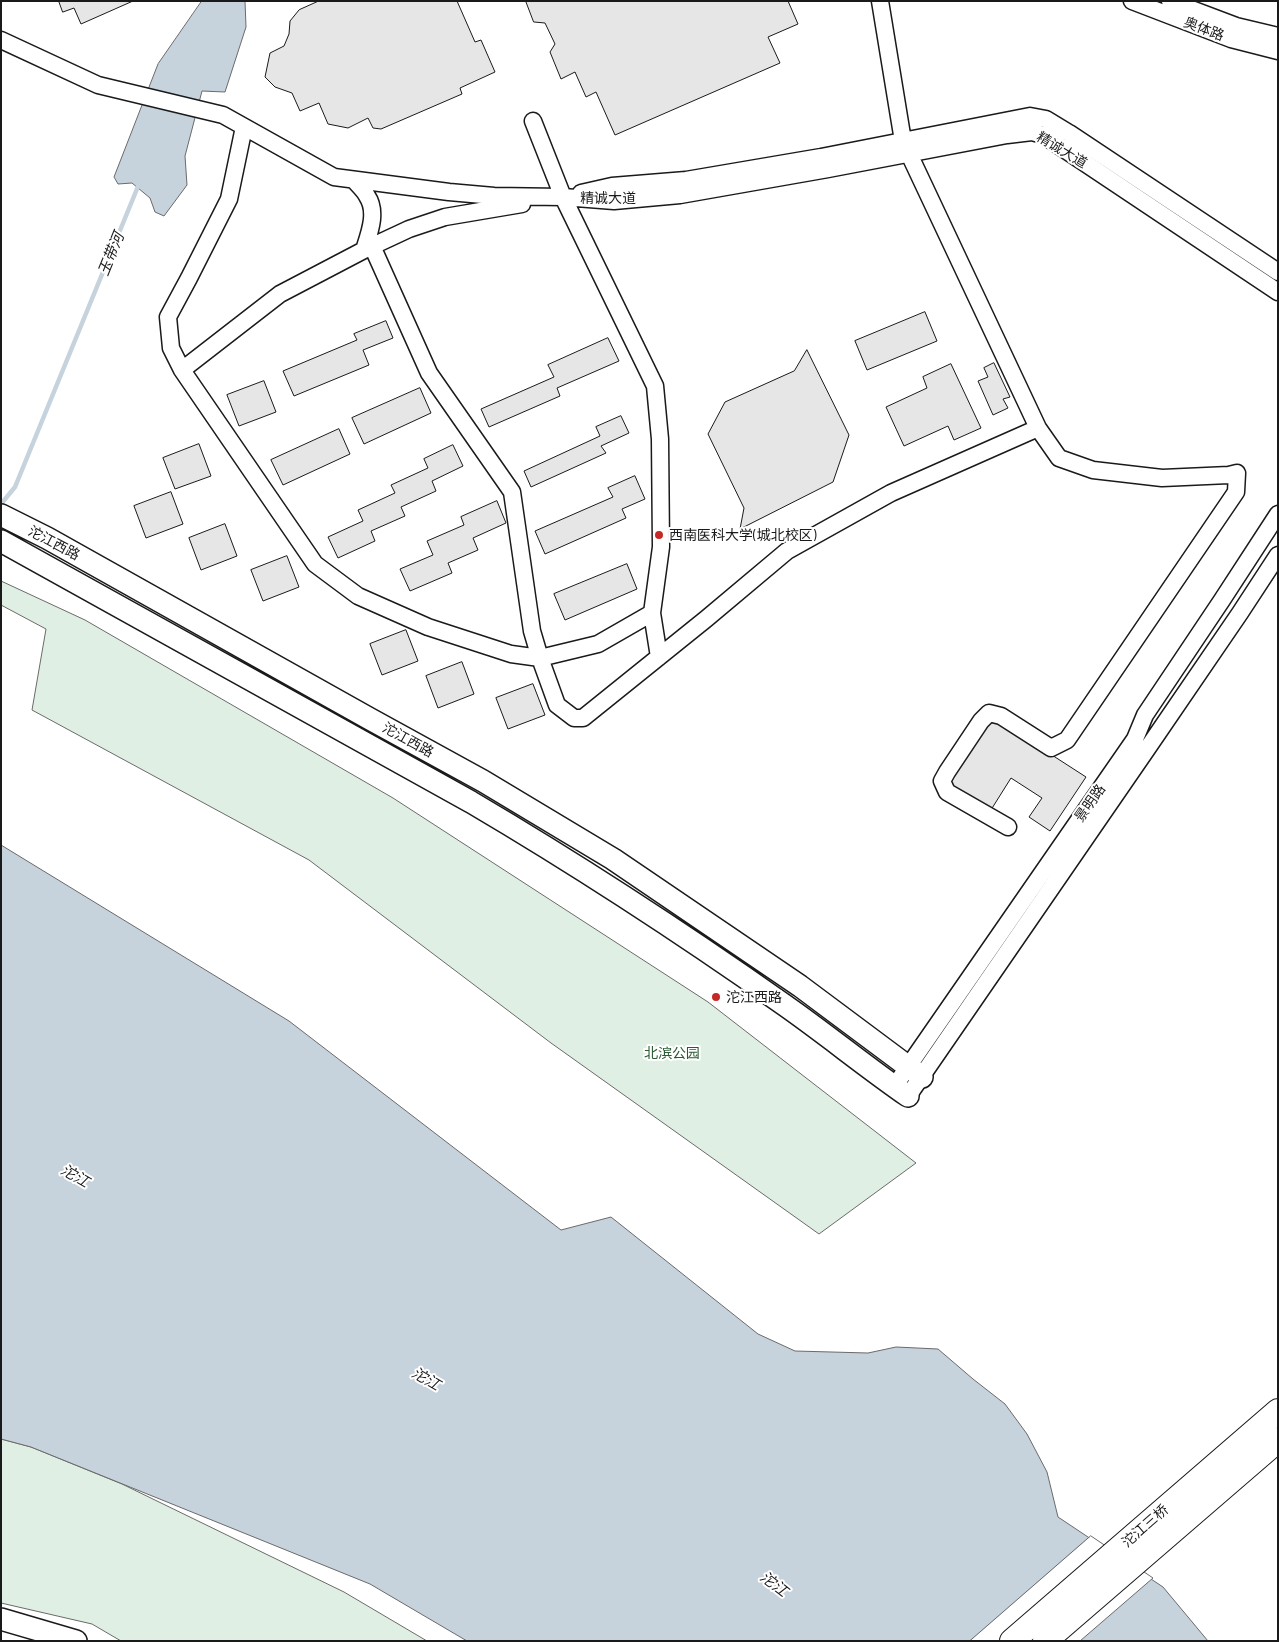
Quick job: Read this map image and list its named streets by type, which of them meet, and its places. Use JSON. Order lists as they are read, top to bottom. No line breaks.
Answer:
{"streets":{"highway":["沱江三桥"],"main road":["沱江西路"],"street":["奥体路","精诚大道","景明路"]},"crossings":[["沱江西路","景明路"]],"water":["玉带河","沱江"],"parks":["北滨公园"],"places":["西南医科大学(城北校区)","沱江西路"]}
